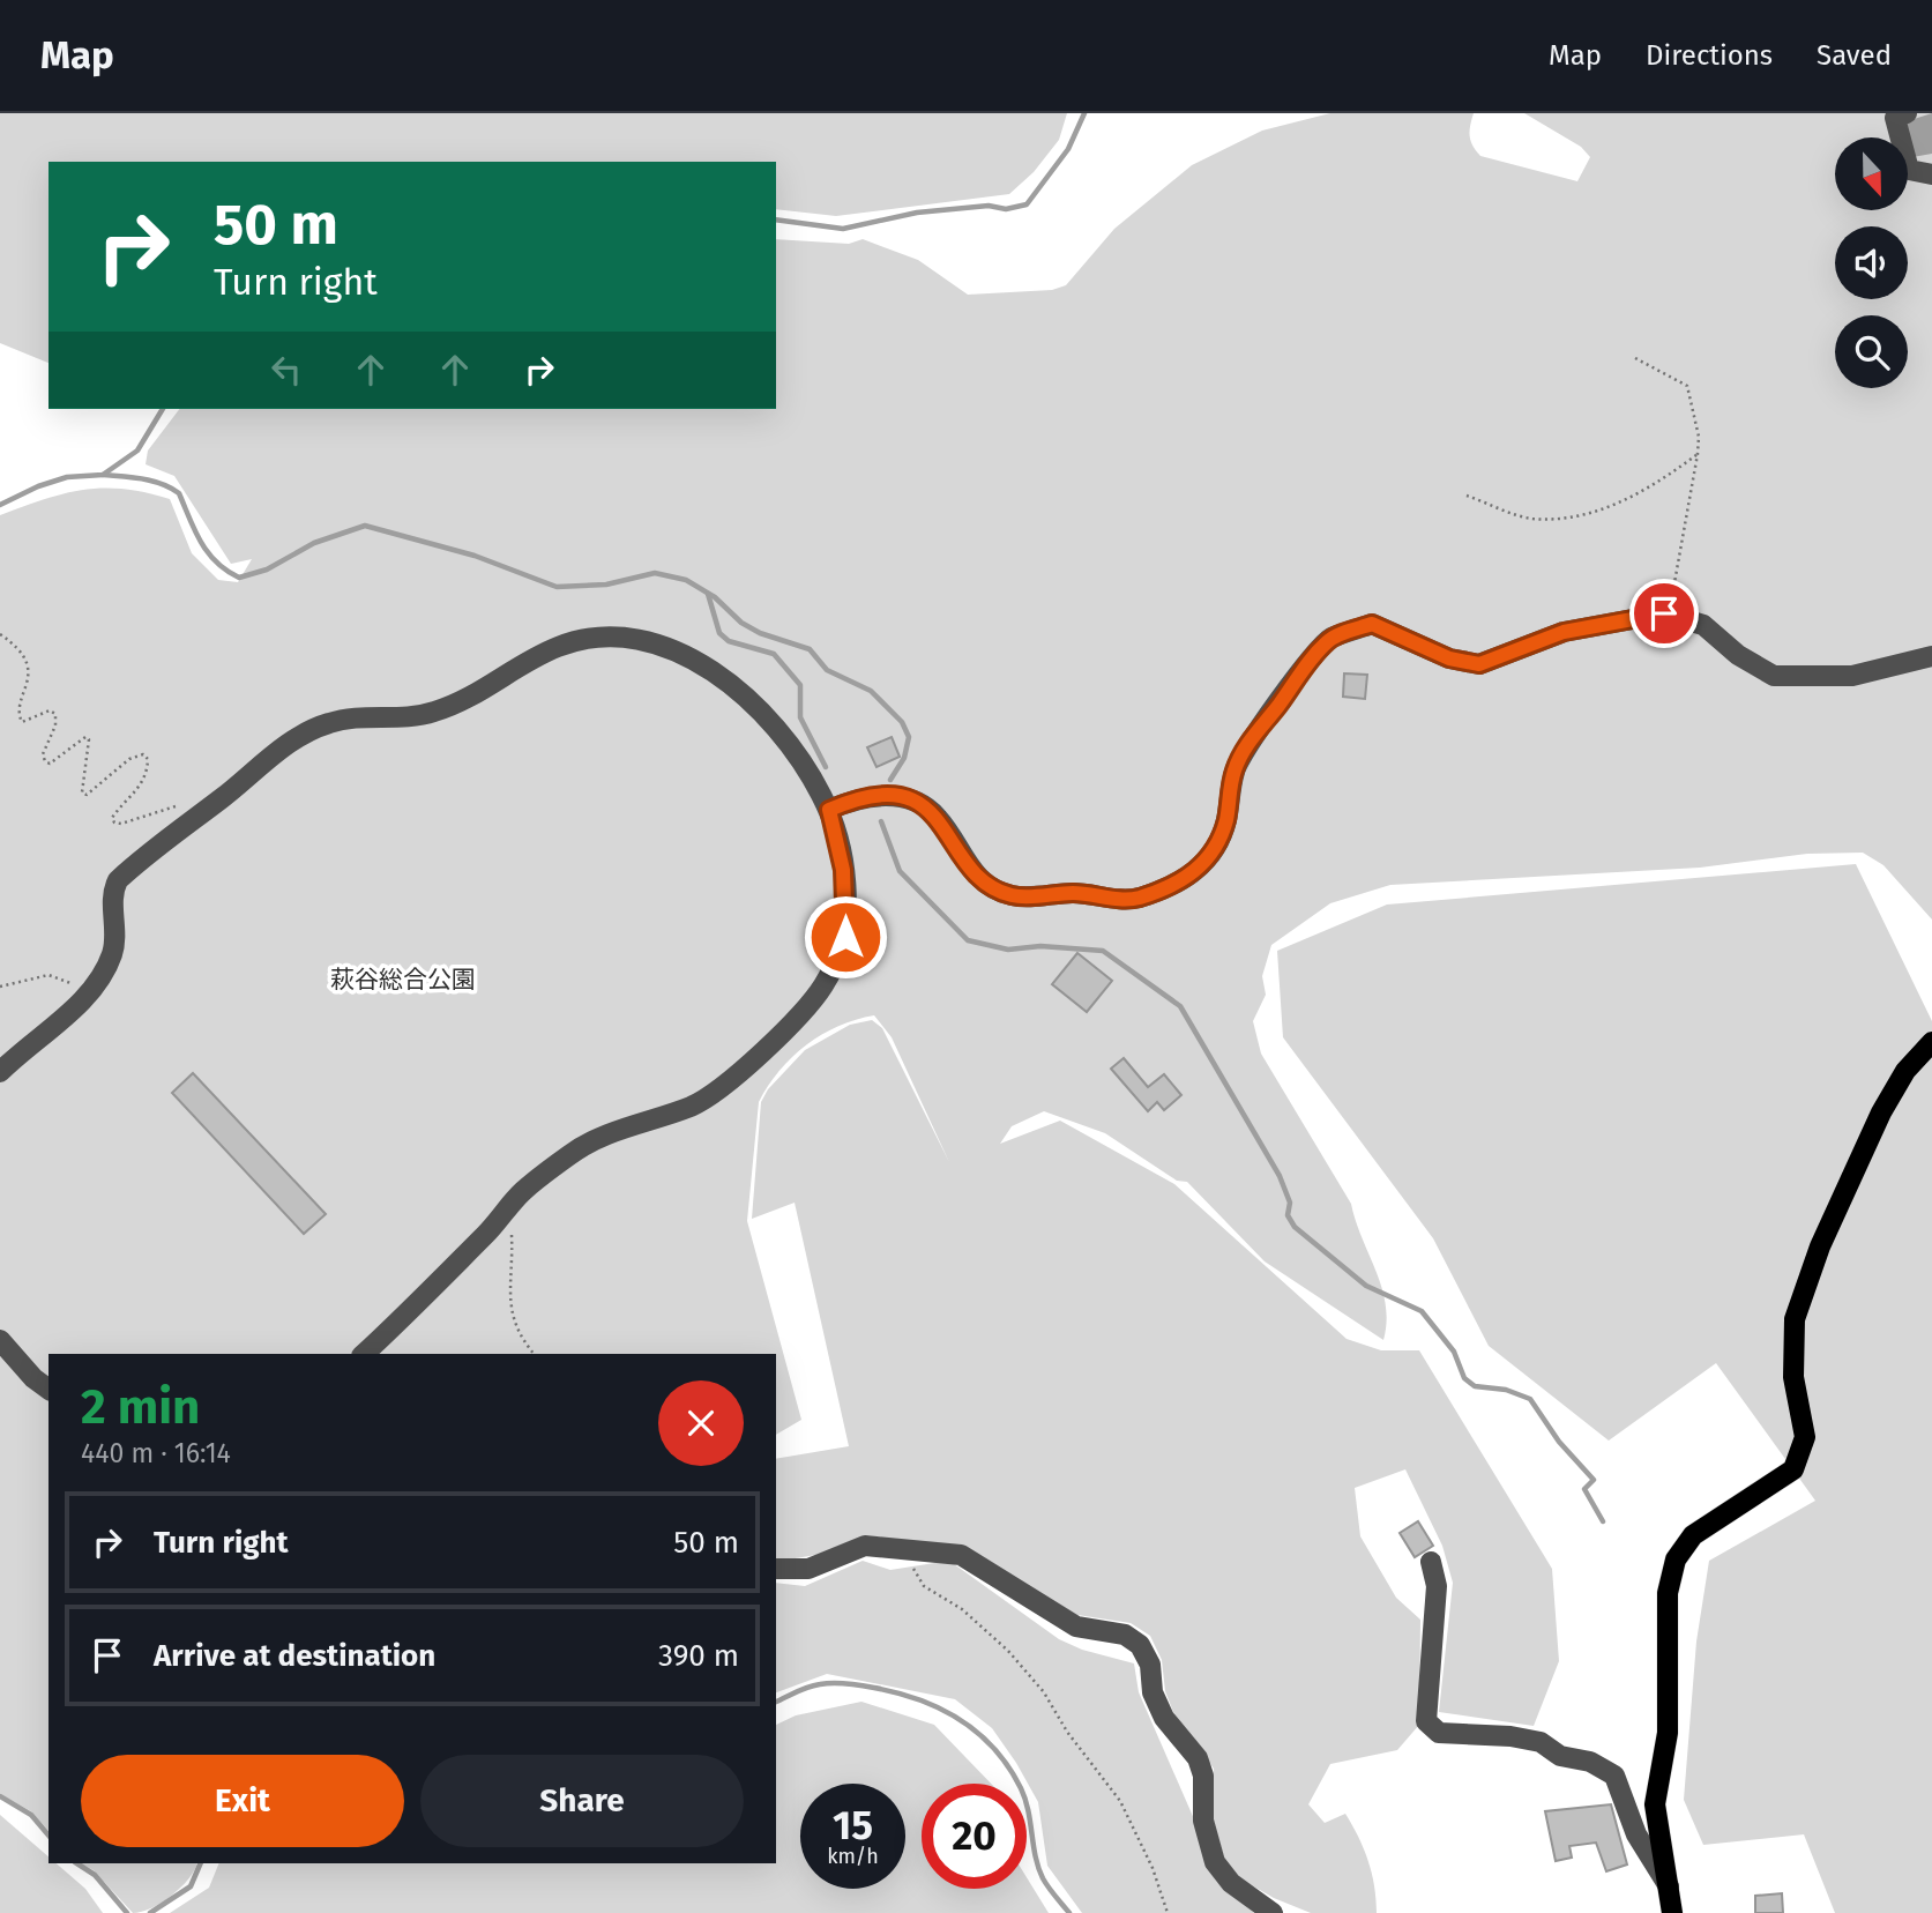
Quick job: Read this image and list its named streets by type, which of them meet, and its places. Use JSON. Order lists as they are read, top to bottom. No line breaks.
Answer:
{"parks":["萩谷総合公園"],"north":"bottom","page":{"header":"Map","nav":["Map","Directions","Saved"],"turn":["50 m","Turn right"],"heading":["2 min","440 m · 16:14"],"list":[{"name":"Turn right","value":"50 m"},{"name":"Arrive at destination","value":"390 m"}],"buttons":["Exit","Share"],"speed":"15 km/h","limit":"20"}}
